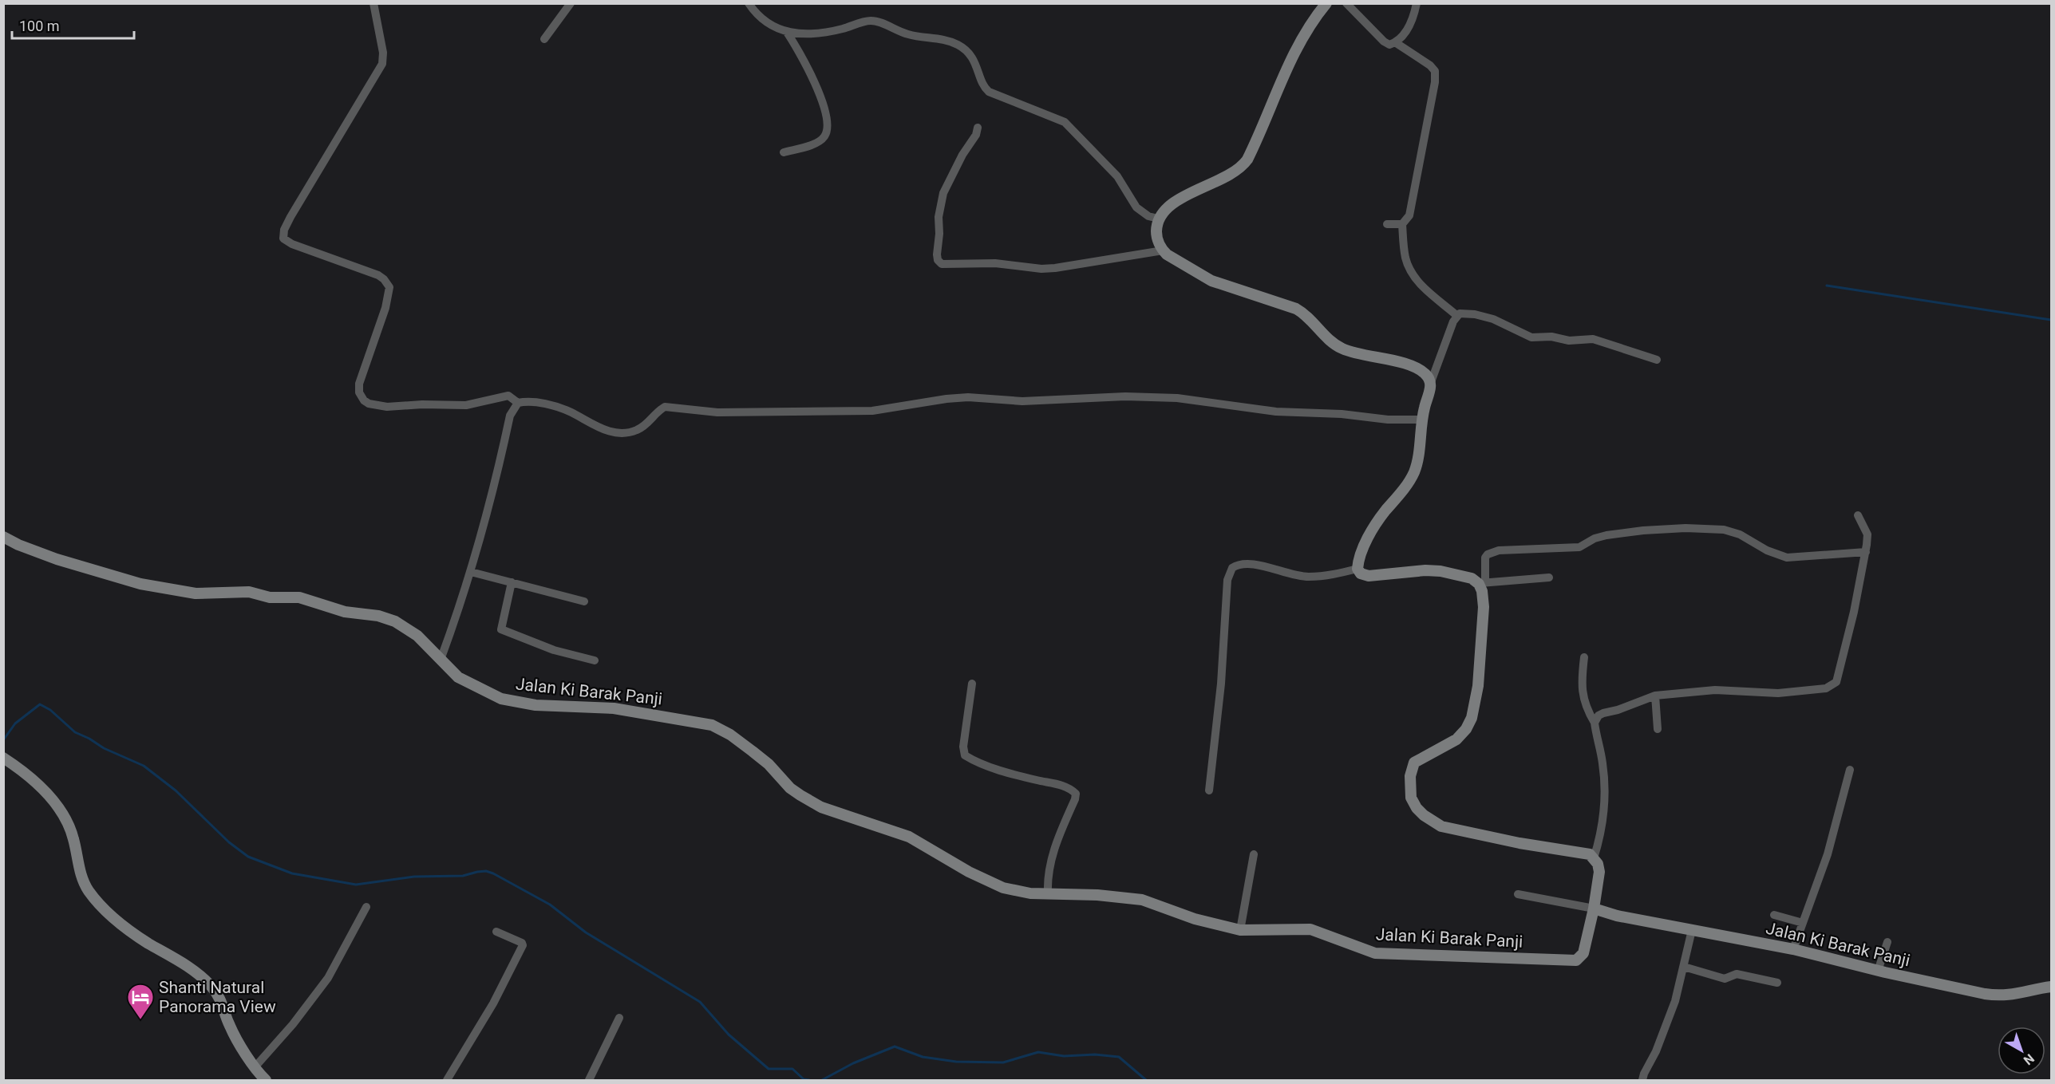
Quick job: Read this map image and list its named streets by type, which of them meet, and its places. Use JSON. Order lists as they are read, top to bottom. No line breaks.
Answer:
{"streets":{"street":["Jalan Ki Barak Panji"]},"places":{"hotel":["Shanti Natural Panorama View"]},"scale_bar":"100 m","north":"bottom right"}
